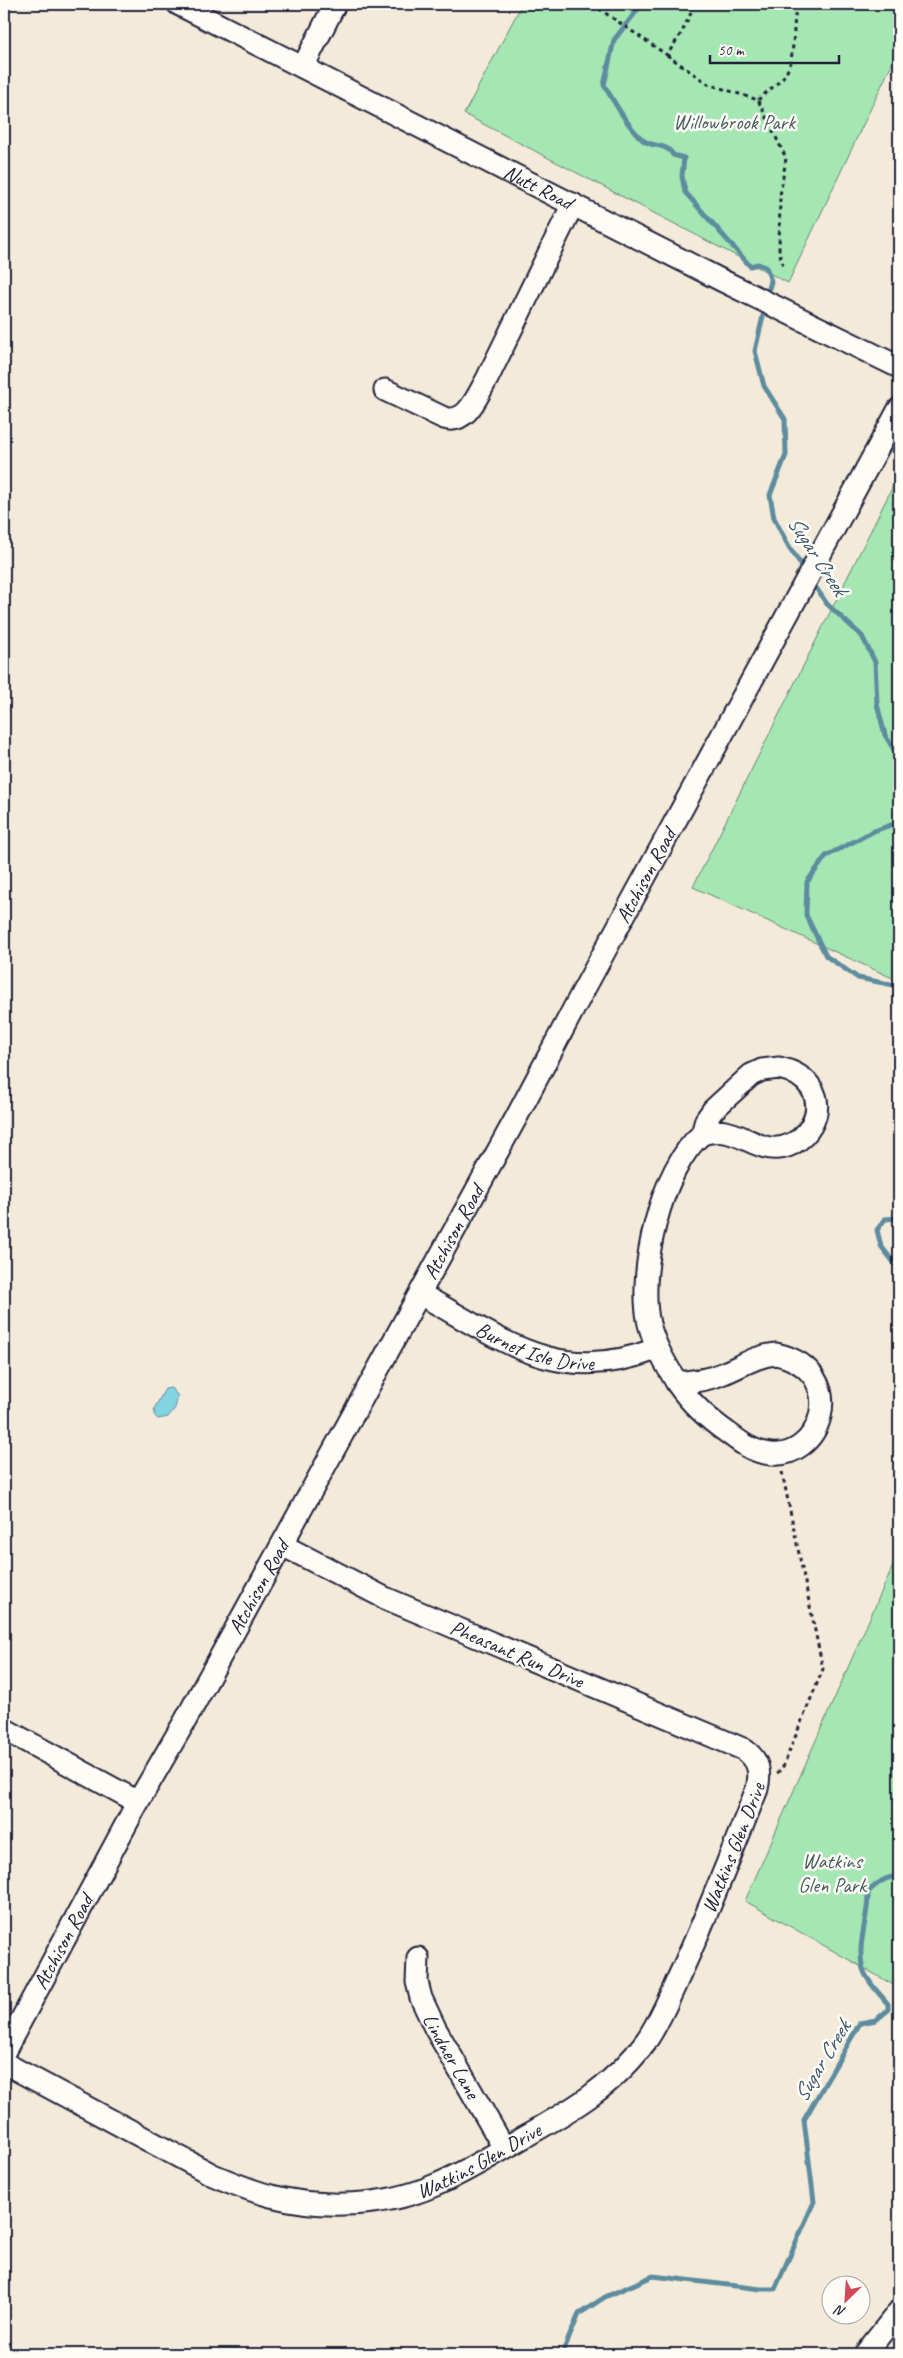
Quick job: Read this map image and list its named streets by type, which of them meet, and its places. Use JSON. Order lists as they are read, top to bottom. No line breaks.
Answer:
{"streets":{"street":["Nutt Road","Atchison Road","Burnet Isle Drive","Pheasant Run Drive","Watkins Glen Drive","Lindner Lane"]},"crossings":[["Atchison Road","Burnet Isle Drive"],["Atchison Road","Pheasant Run Drive"],["Pheasant Run Drive","Watkins Glen Drive"],["Watkins Glen Drive","Lindner Lane"]],"water":["Sugar Creek"],"parks":["Willowbrook Park","Watkins Glen Park"],"scale_bar":"50 m","north":"bottom left"}
